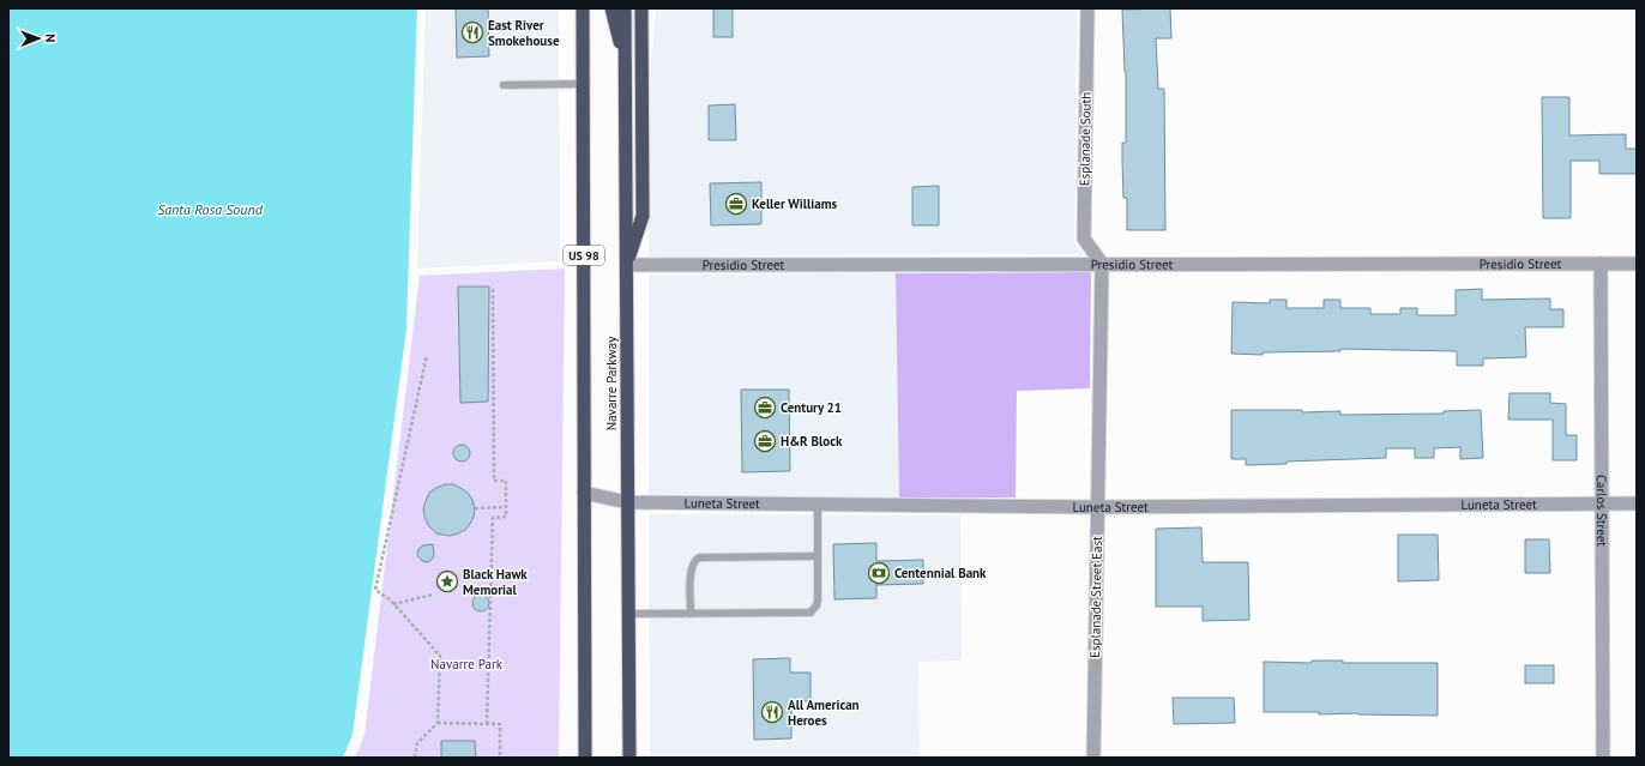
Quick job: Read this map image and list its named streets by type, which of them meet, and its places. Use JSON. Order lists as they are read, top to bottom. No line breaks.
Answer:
{"streets":{"highway":["US 98","Navarre Parkway"],"street":["Esplanade South","Presidio Street","Luneta Street","Carlos Street","Esplanade Street East"]},"crossings":[["Esplanade South","Presidio Street"],["Esplanade South","Esplanade Street East"],["Presidio Street","Navarre Parkway"],["Presidio Street","Carlos Street"],["Presidio Street","Esplanade Street East"],["Navarre Parkway","Luneta Street"],["Luneta Street","Carlos Street"],["Luneta Street","Esplanade Street East"]],"water":["Santa Rosa Sound"],"parks":["Navarre Park"],"places":{"restaurant":["East River Smokehouse","All American Heroes"],"office":["Keller Williams","Century 21","H&R Block"],"bank":["Centennial Bank"],"place":["Black Hawk Memorial"]},"north":"right"}
